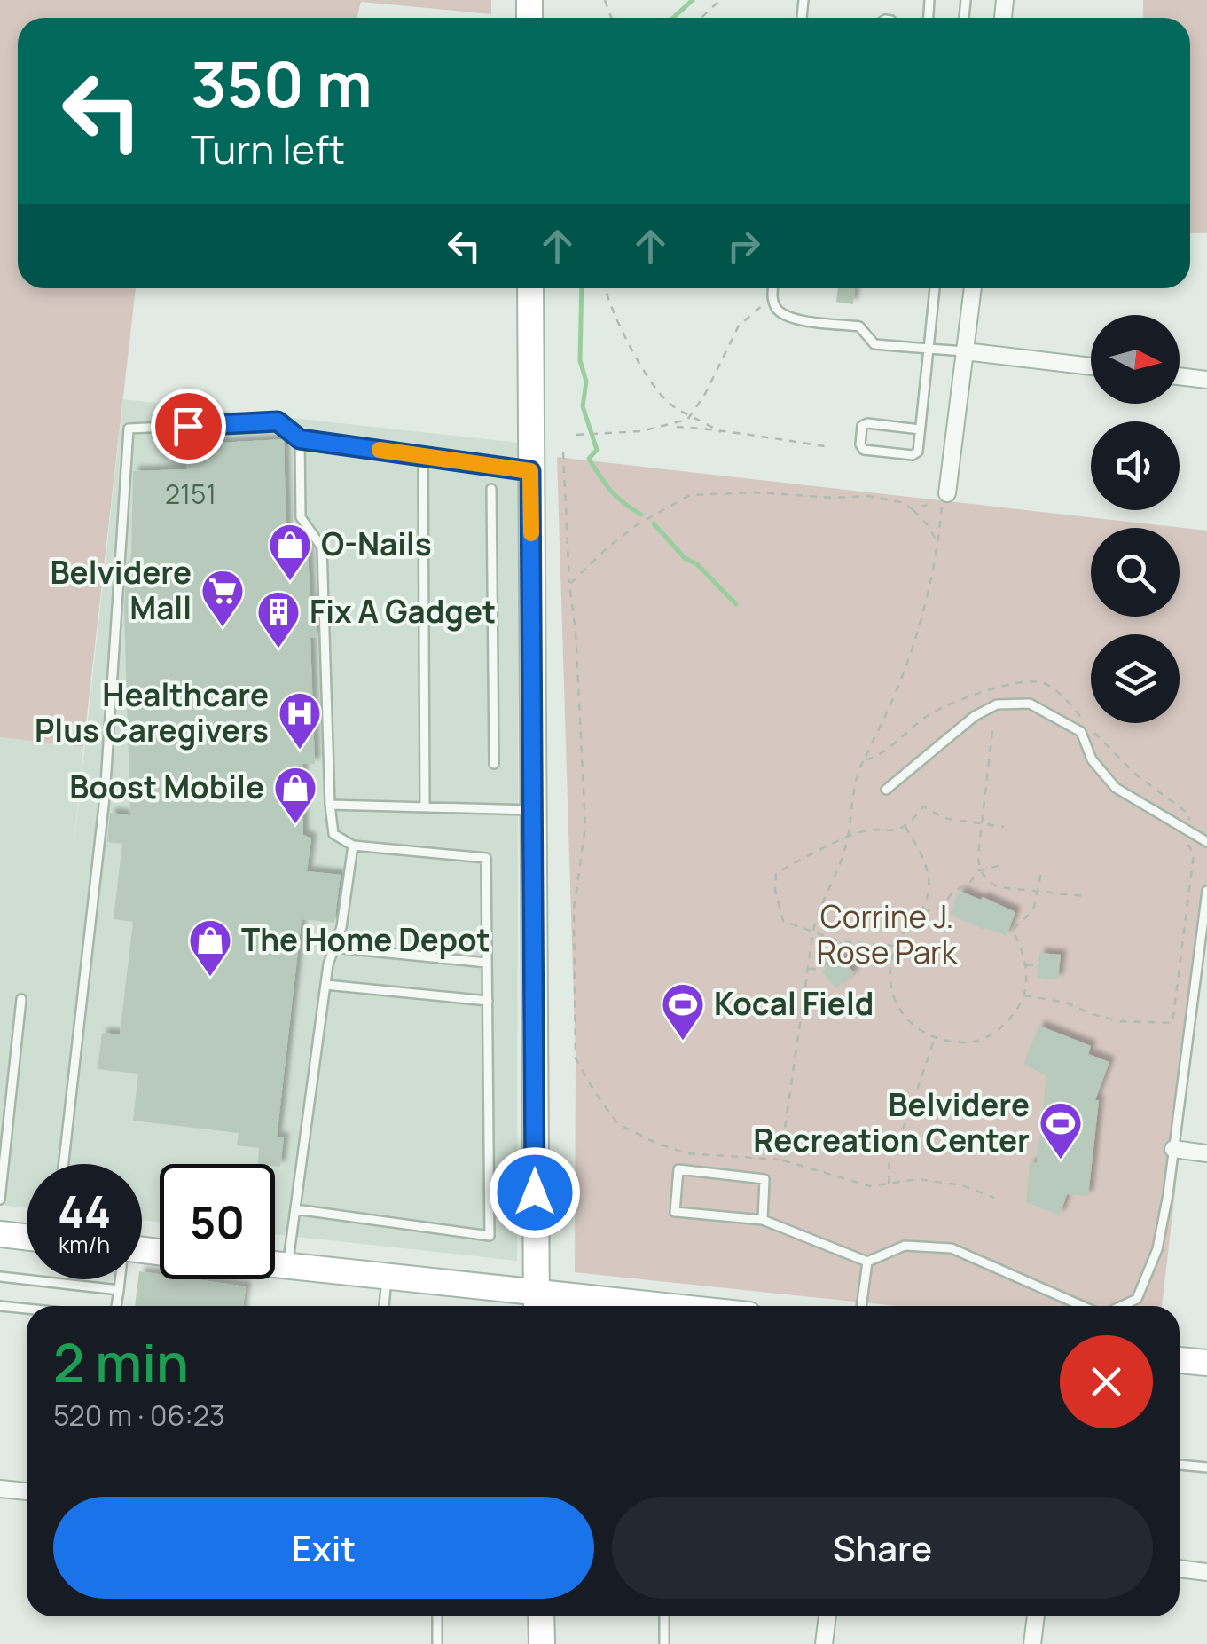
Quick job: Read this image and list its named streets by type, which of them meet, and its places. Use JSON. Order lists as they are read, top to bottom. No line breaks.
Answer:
{"parks":["Corrine J. Rose Park"],"places":{"shop":["O-Nails","Boost Mobile","The Home Depot"],"supermarket":["Belvidere Mall"],"building":["Fix A Gadget"],"hospital":["Healthcare Plus Caregivers"],"sports":["Kocal Field","Belvidere Recreation Center"]},"house_numbers":["2151"],"north":"right","page":{"turn":["350 m","Turn left"],"speed":"44 km/h","limit":"50","heading":["2 min","520 m · 06:23"],"buttons":["Exit","Share"]}}
